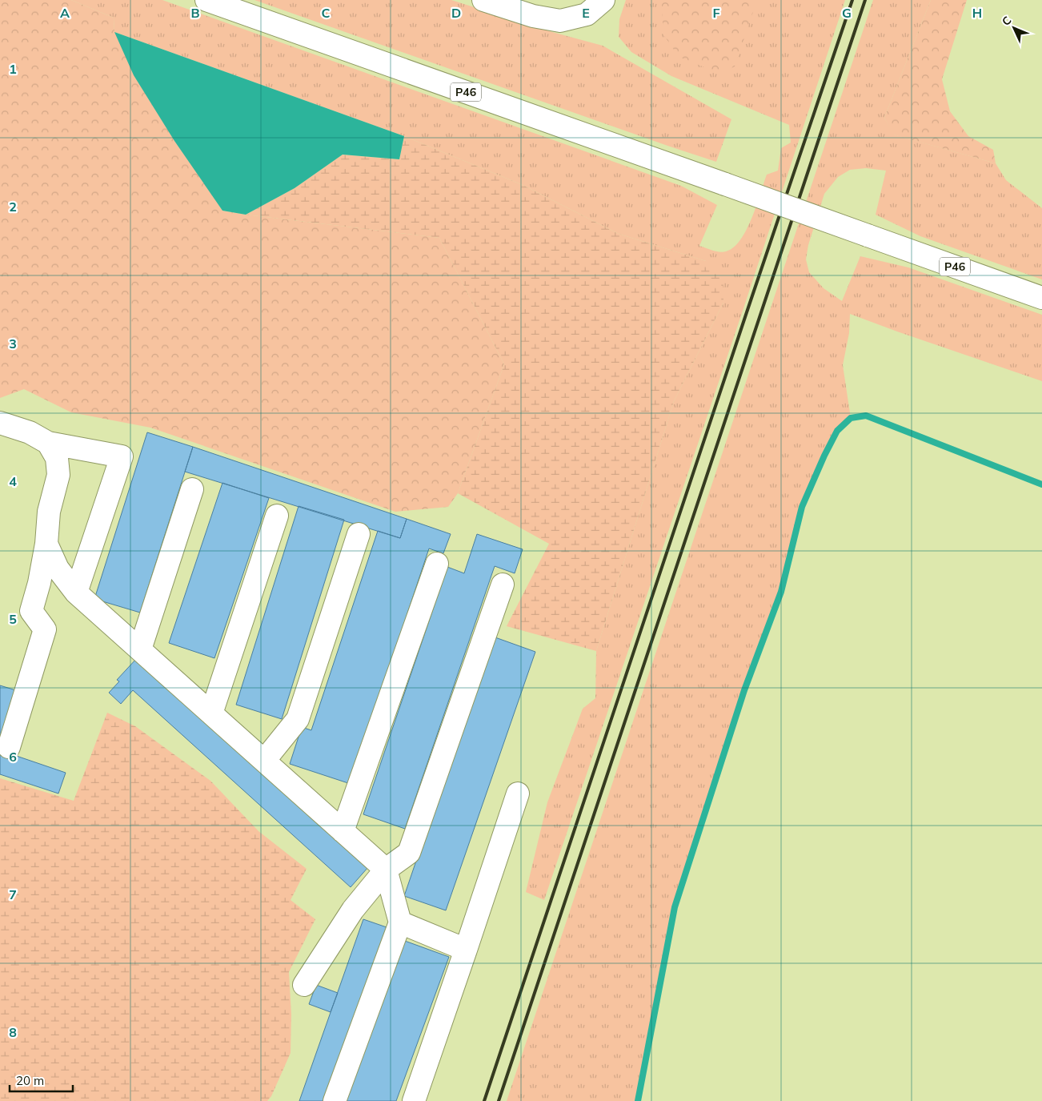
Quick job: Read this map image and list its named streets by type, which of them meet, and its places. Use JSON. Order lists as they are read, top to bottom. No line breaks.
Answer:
{"streets":{"main road":["Р46"]},"scale_bar":"20 m","north":"top left","grid":{"columns":["A","B","C","D","E","F","G","H"],"rows":["1","2","3","4","5","6","7","8"]}}
